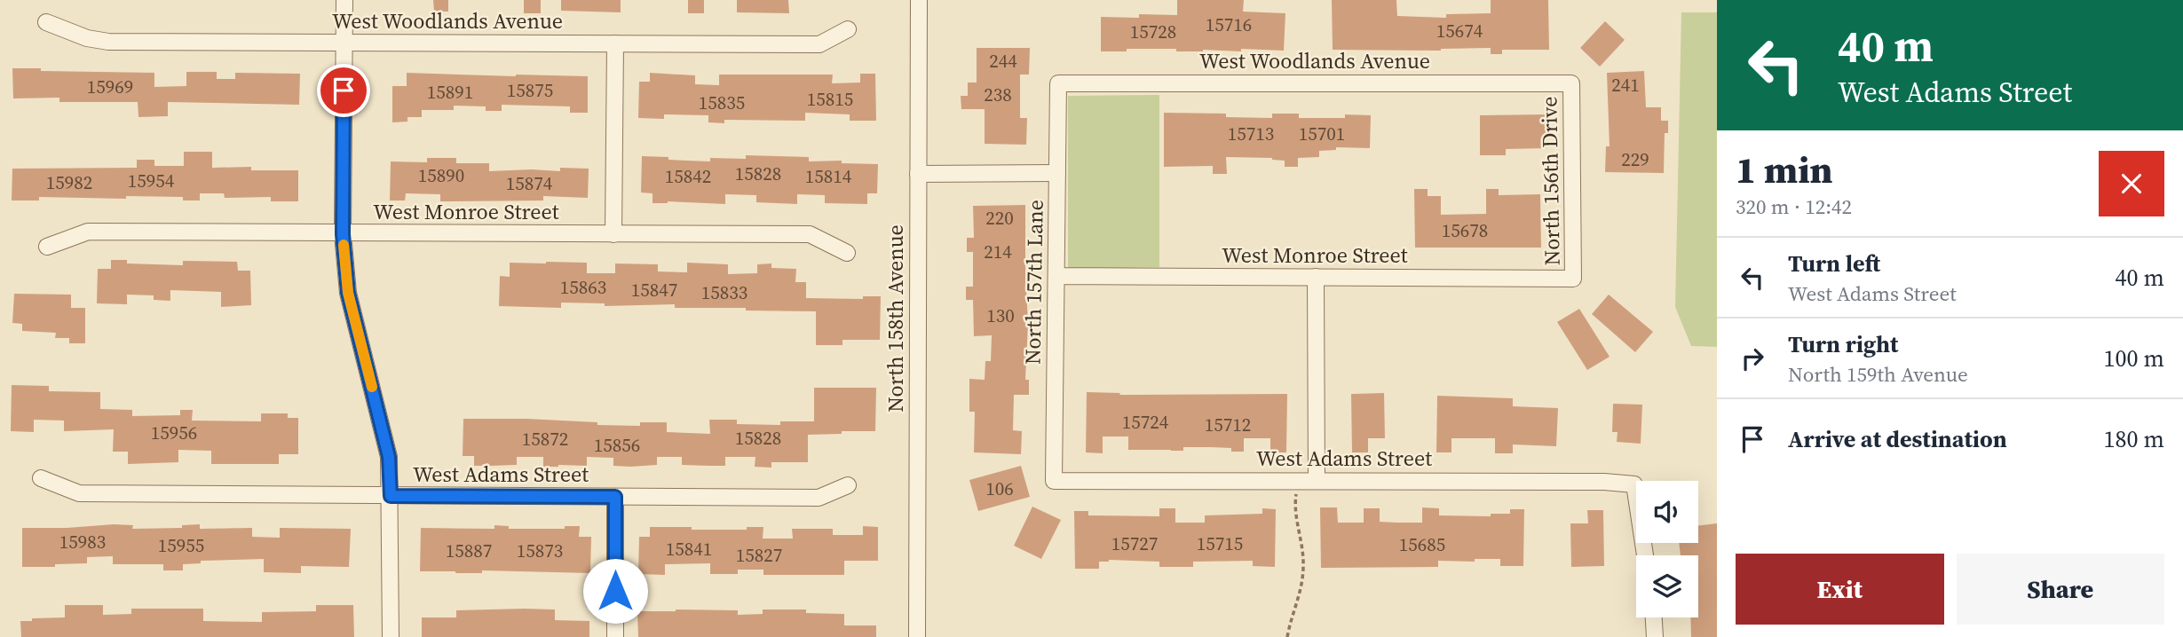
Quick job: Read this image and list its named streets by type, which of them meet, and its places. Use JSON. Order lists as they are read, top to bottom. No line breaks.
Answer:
{"streets":{"street":["West Woodlands Avenue","North 156th Drive","West Monroe Street","North 157th Lane","North 158th Avenue","West Adams Street"]},"crossings":[["West Woodlands Avenue","North 156th Drive"],["West Woodlands Avenue","North 157th Lane"],["North 156th Drive","West Monroe Street"],["West Monroe Street","North 157th Lane"],["North 157th Lane","West Adams Street"]],"house_numbers":["15716","15674","15728","244","241","15969","15875","15891","238","15815","15835","15713","15701","229","15828","15890","15842","15814","15954","15982","15874","220","15678","214","15863","15847","15833","130","15724","15712","15956","15828","15872","15856","106","15983","15727","15715","15685","15955","15841","15887","15873","15827"],"page":{"turn":["40 m","West Adams Street"],"heading":["1 min","320 m · 12:42"],"list":[{"name":"Turn left","note":"West Adams Street","value":"40 m"},{"name":"Turn right","note":"North 159th Avenue","value":"100 m"},{"name":"Arrive at destination","value":"180 m"}],"buttons":["Exit","Share"]}}
